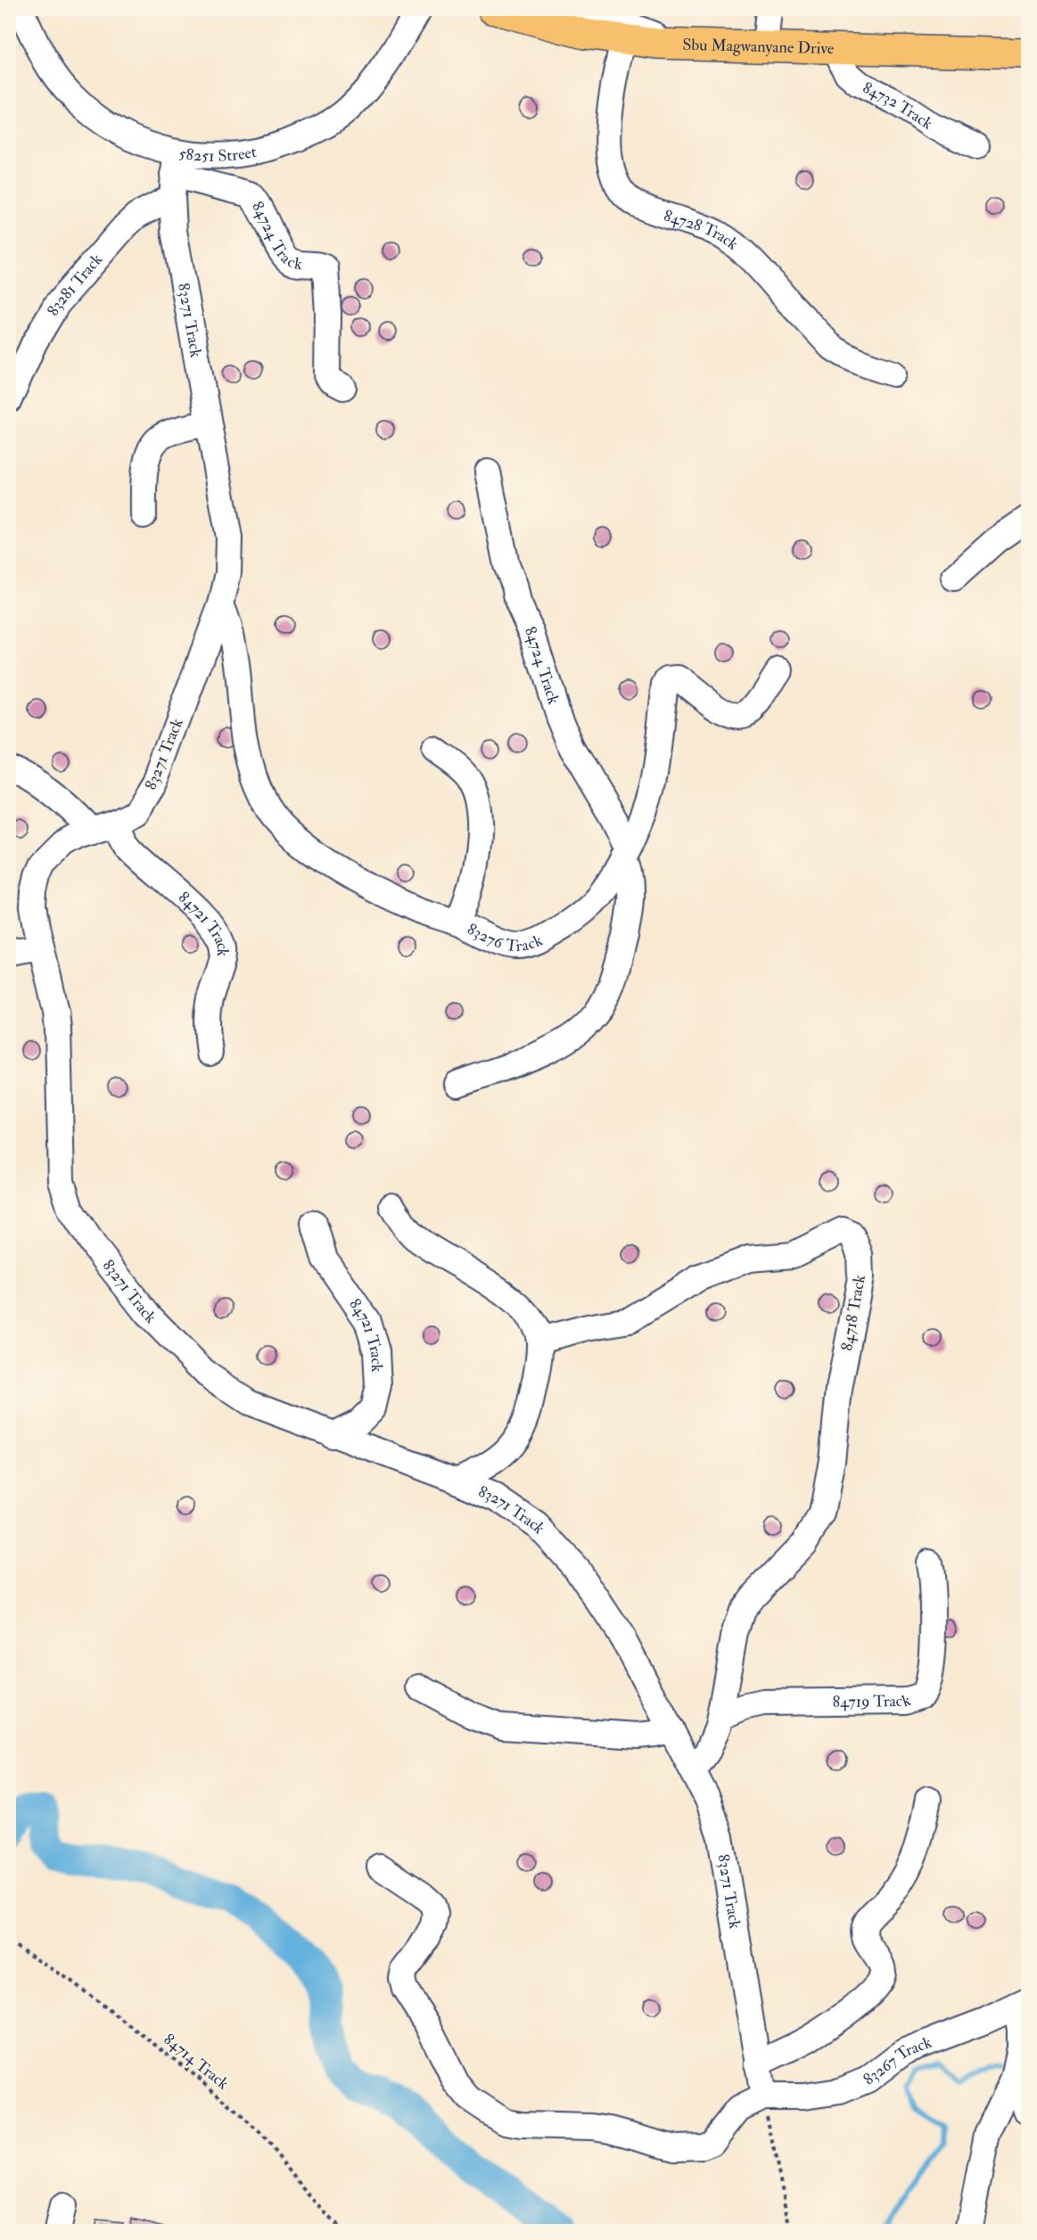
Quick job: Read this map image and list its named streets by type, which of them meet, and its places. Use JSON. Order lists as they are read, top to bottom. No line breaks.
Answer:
{"streets":{"main road":["Sbu Magwanyane Drive"],"street":["84732 Track","58251 Street","84724 Track","84728 Track","83281 Track","83271 Track","84721 Track","83276 Track","84718 Track","84719 Track","83267 Track"],"path":["84714 Track"]},"crossings":[["Sbu Magwanyane Drive","84732 Track"],["Sbu Magwanyane Drive","84728 Track"],["58251 Street","84724 Track"],["58251 Street","83281 Track"],["58251 Street","83271 Track"],["84724 Track","83281 Track"],["84724 Track","83271 Track"],["84724 Track","83276 Track"],["83281 Track","83271 Track"],["83271 Track","84721 Track"],["83271 Track","83276 Track"],["83271 Track","84718 Track"],["83271 Track","83267 Track"],["84718 Track","84719 Track"]]}
